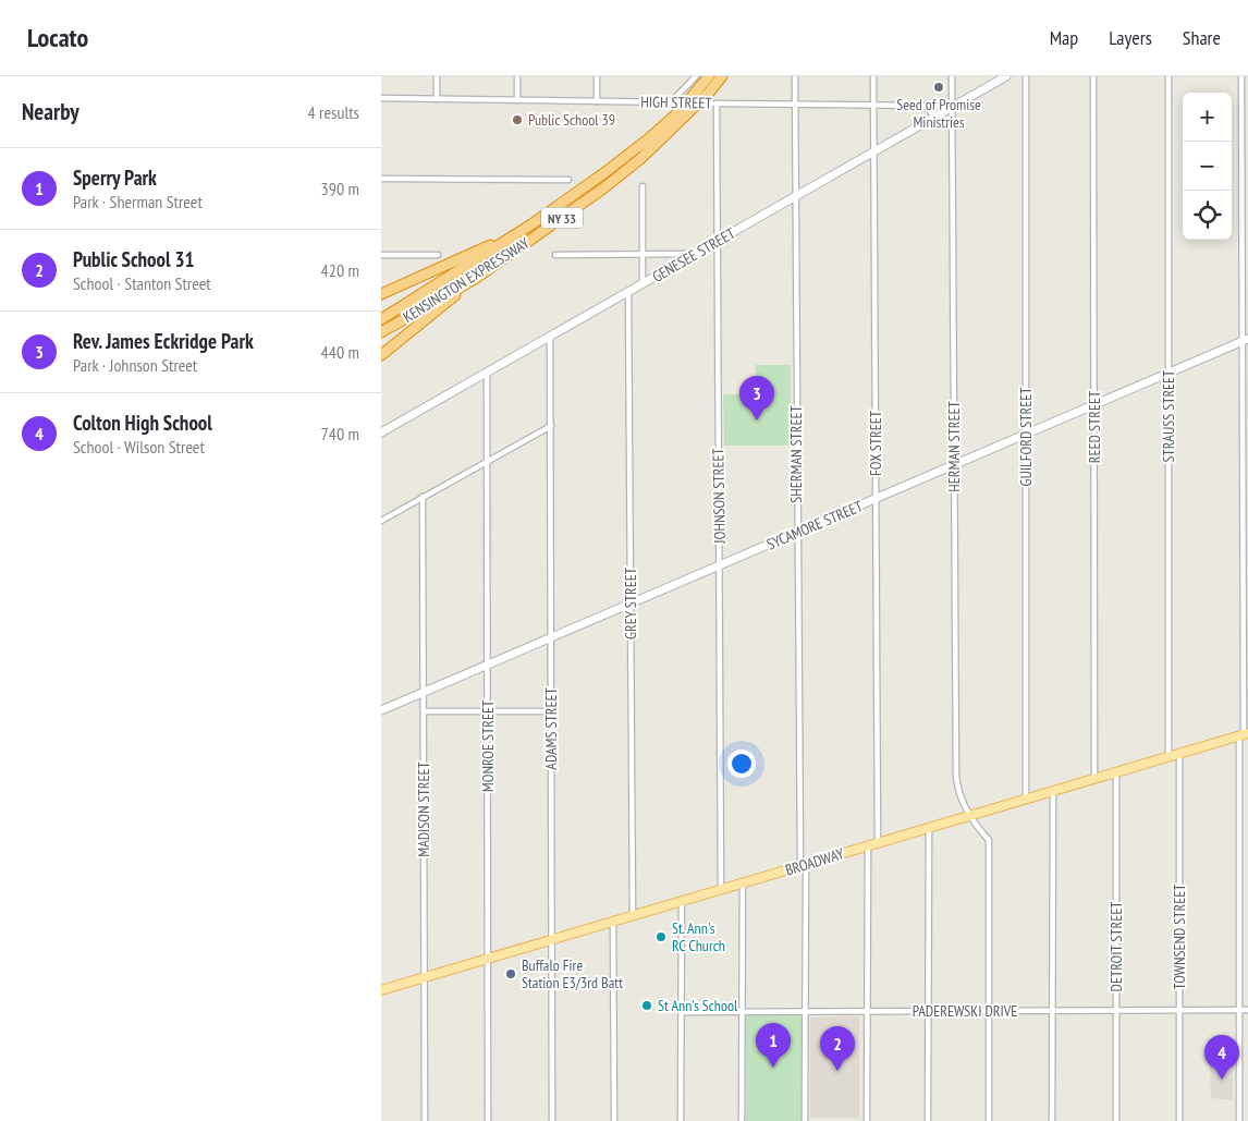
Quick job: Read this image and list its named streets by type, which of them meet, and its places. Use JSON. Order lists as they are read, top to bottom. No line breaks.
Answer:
{"streets":{"highway":["NY 33","KENSINGTON EXPRESSWAY"],"main road":["BROADWAY"],"street":["HIGH STREET","GENESEE STREET","STRAUSS STREET","REED STREET","GUILFORD STREET","FOX STREET","HERMAN STREET","SHERMAN STREET","JOHNSON STREET","SYCAMORE STREET","GREY STREET","ADAMS STREET","MONROE STREET","MADISON STREET","TOWNSEND STREET","DETROIT STREET","PADEREWSKI DRIVE"]},"crossings":[["HIGH STREET","GENESEE STREET"],["HIGH STREET","FOX STREET"],["HIGH STREET","SHERMAN STREET"],["HIGH STREET","JOHNSON STREET"],["GENESEE STREET","FOX STREET"],["GENESEE STREET","HERMAN STREET"],["GENESEE STREET","SHERMAN STREET"],["GENESEE STREET","JOHNSON STREET"],["GENESEE STREET","GREY STREET"],["GENESEE STREET","ADAMS STREET"],["GENESEE STREET","MONROE STREET"],["STRAUSS STREET","SYCAMORE STREET"],["STRAUSS STREET","BROADWAY"],["REED STREET","SYCAMORE STREET"],["REED STREET","BROADWAY"],["GUILFORD STREET","SYCAMORE STREET"],["GUILFORD STREET","BROADWAY"],["FOX STREET","SYCAMORE STREET"],["FOX STREET","BROADWAY"],["HERMAN STREET","SYCAMORE STREET"],["HERMAN STREET","BROADWAY"],["HERMAN STREET","PADEREWSKI DRIVE"],["SHERMAN STREET","SYCAMORE STREET"],["SHERMAN STREET","BROADWAY"],["SHERMAN STREET","PADEREWSKI DRIVE"],["JOHNSON STREET","SYCAMORE STREET"],["JOHNSON STREET","BROADWAY"],["SYCAMORE STREET","GREY STREET"],["SYCAMORE STREET","ADAMS STREET"],["SYCAMORE STREET","MONROE STREET"],["SYCAMORE STREET","MADISON STREET"],["GREY STREET","BROADWAY"],["ADAMS STREET","BROADWAY"],["MONROE STREET","BROADWAY"],["MADISON STREET","BROADWAY"],["BROADWAY","TOWNSEND STREET"],["BROADWAY","DETROIT STREET"],["TOWNSEND STREET","PADEREWSKI DRIVE"],["DETROIT STREET","PADEREWSKI DRIVE"]],"places":["Seed of Promise Ministries","Public School 39","St. Ann's RC Church","Buffalo Fire Station E3/3rd Batt","St Ann's School"],"page":{"header":"Locato","nav":["Map","Layers","Share"],"heading":["Nearby","4 results"],"map_buttons":["+","−"],"list":[{"mark":"1","name":"Sperry Park","note":"Park · Sherman Street","value":"390 m"},{"mark":"2","name":"Public School 31","note":"School · Stanton Street","value":"420 m"},{"mark":"3","name":"Rev. James Eckridge Park","note":"Park · Johnson Street","value":"440 m"},{"mark":"4","name":"Colton High School","note":"School · Wilson Street","value":"740 m"}],"pins":["3","1","2","4"]}}
